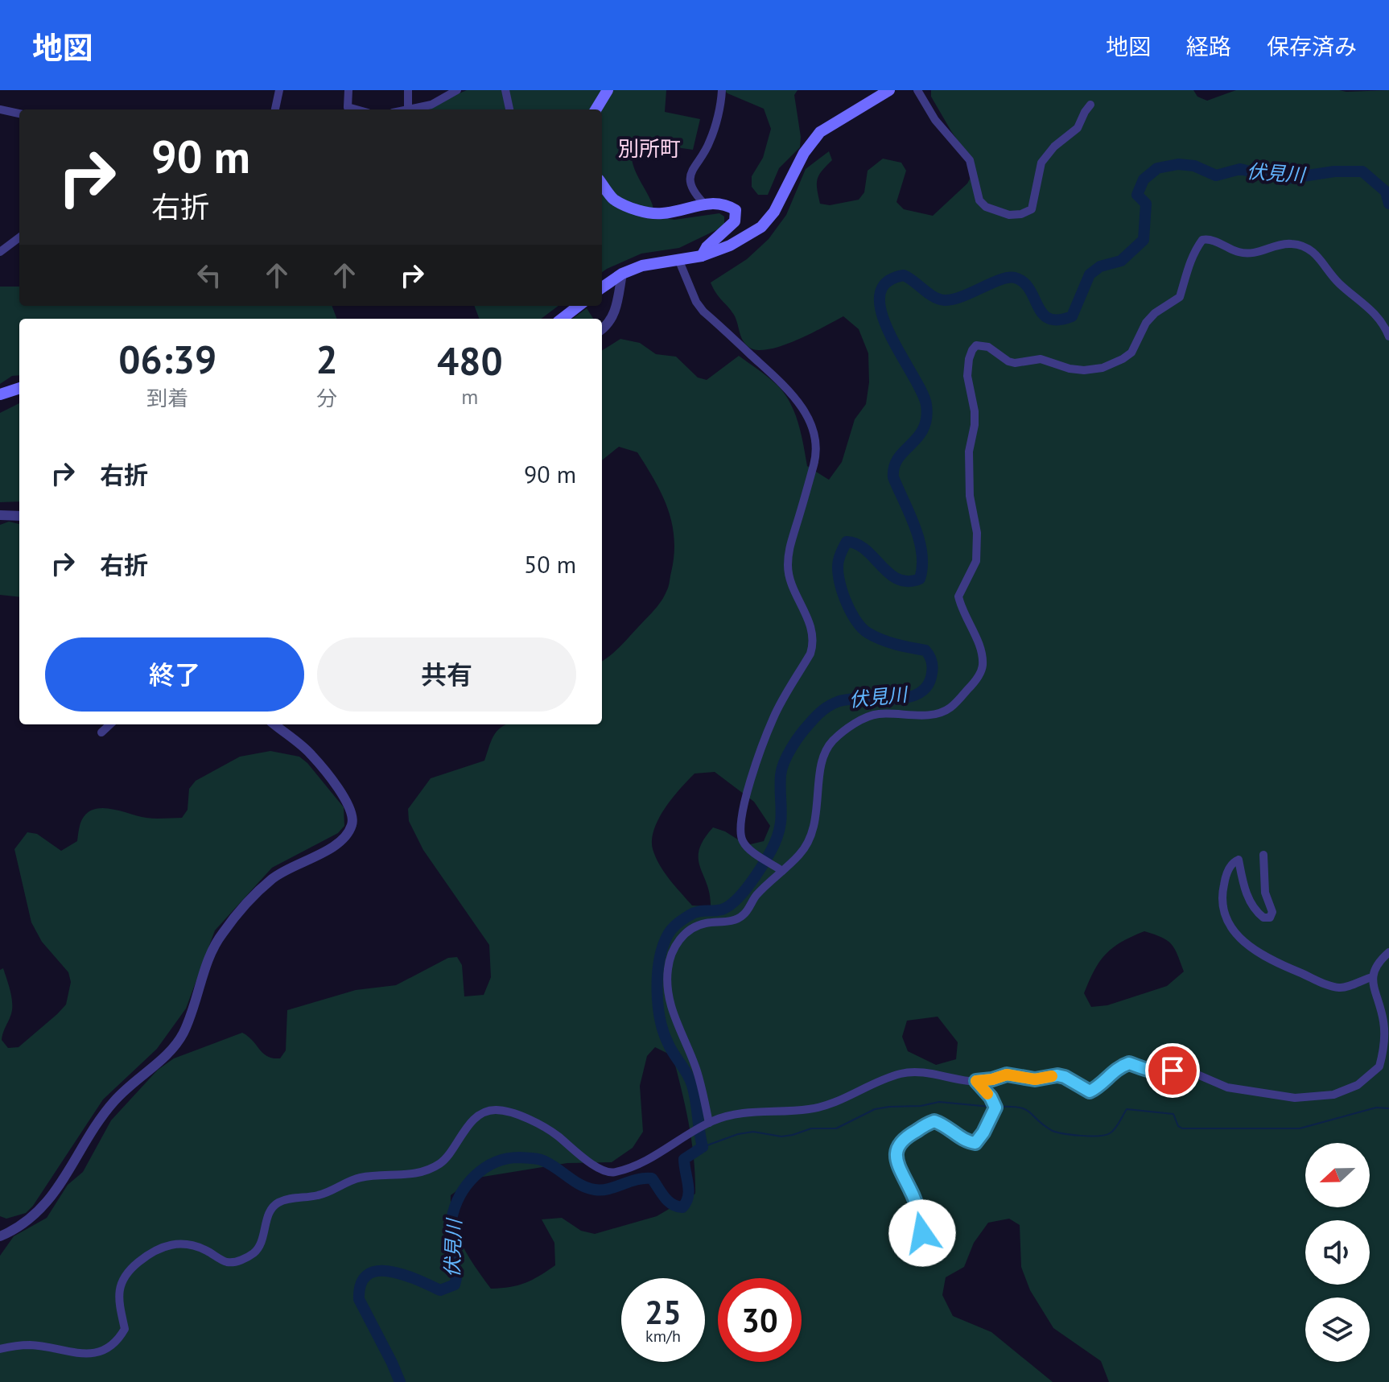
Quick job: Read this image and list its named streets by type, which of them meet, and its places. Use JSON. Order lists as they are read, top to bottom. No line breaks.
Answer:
{"districts":["別所町"],"water":["伏見川"],"north":"left","page":{"header":"地図","nav":["地図","経路","保存済み"],"turn":["90 m","右折"],"eta":["06:39","到着","2","分","480","m"],"list":[{"name":"右折","value":"90 m"},{"name":"右折","value":"50 m"}],"buttons":["終了","共有"],"speed":"25 km/h","limit":"30"}}
